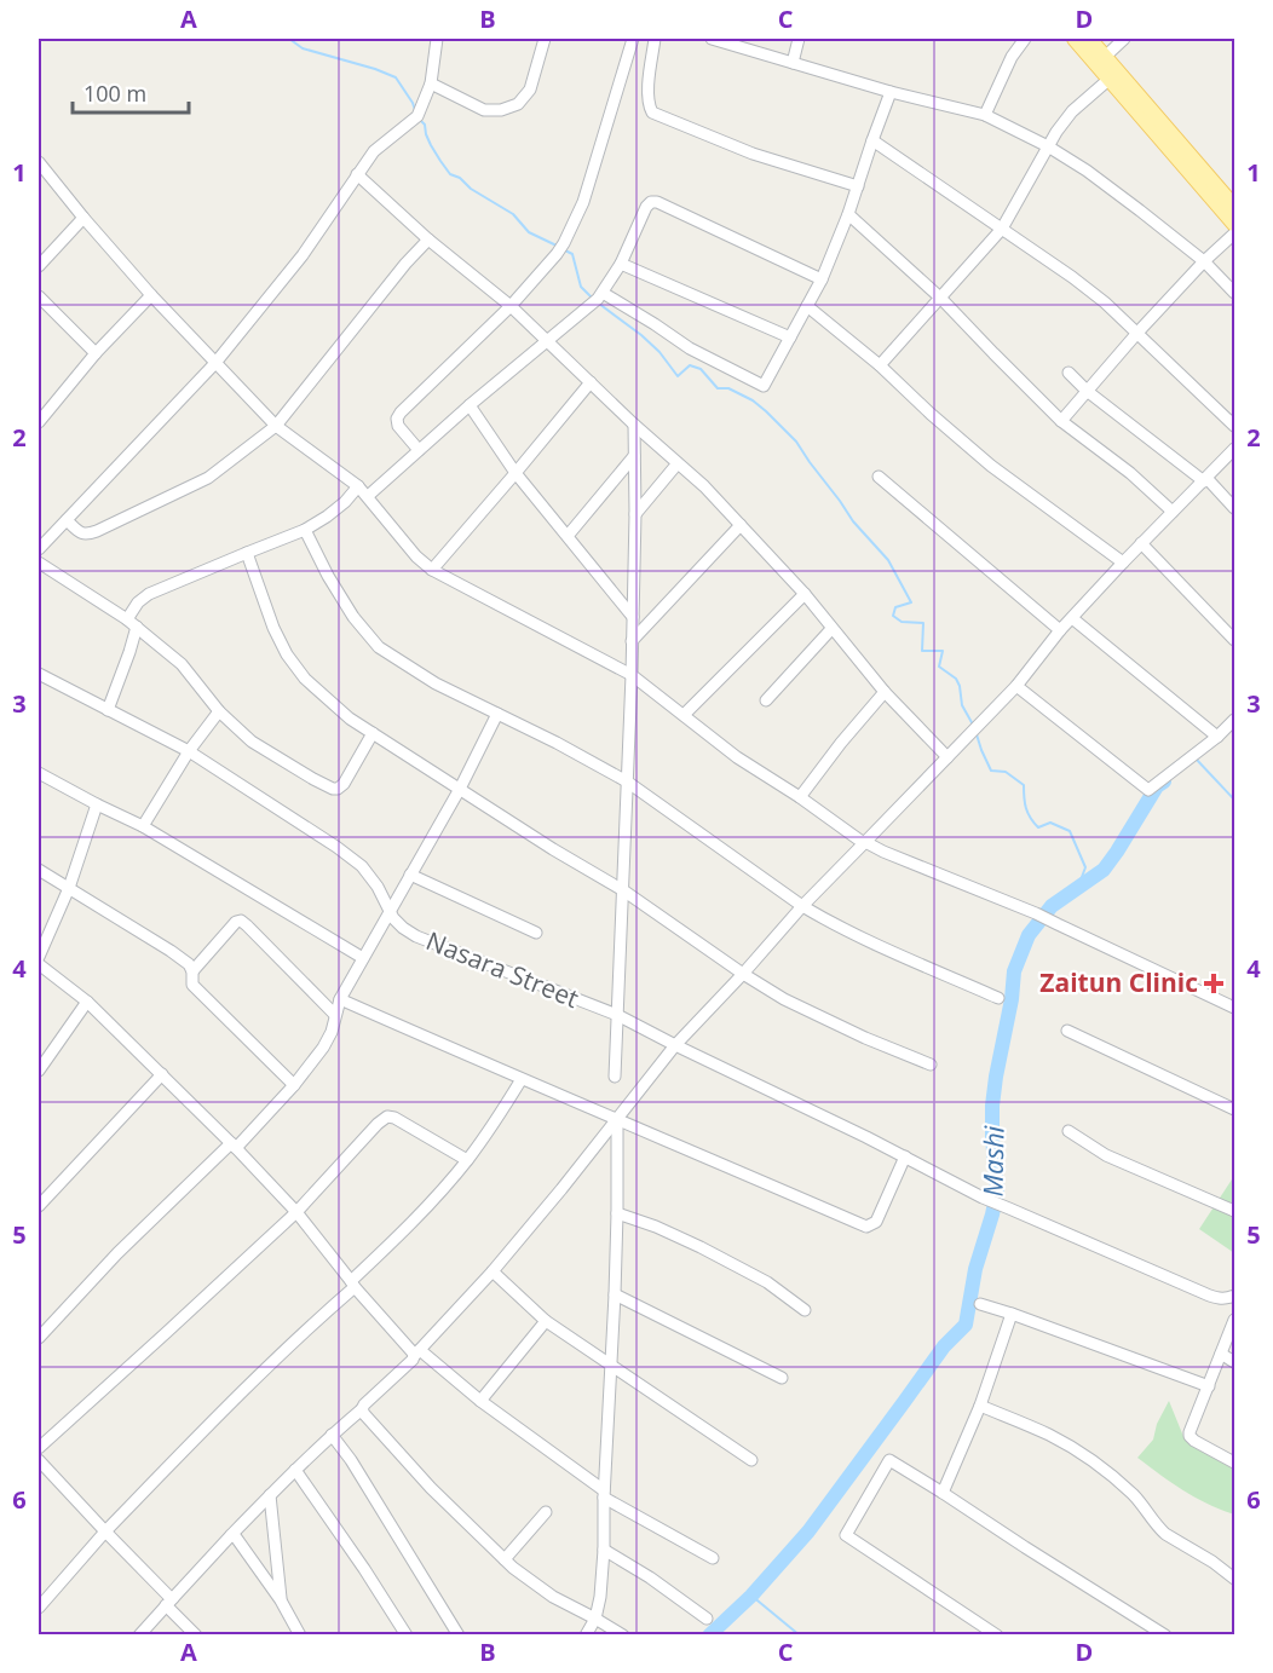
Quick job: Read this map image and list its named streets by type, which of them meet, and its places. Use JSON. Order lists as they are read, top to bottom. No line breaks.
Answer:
{"streets":{"street":["Nasara Street"]},"water":["Mashi"],"places":{"health":["Zaitun Clinic"]},"scale_bar":"100 m","grid":{"columns":["A","B","C","D"],"rows":["1","2","3","4","5","6"]}}
